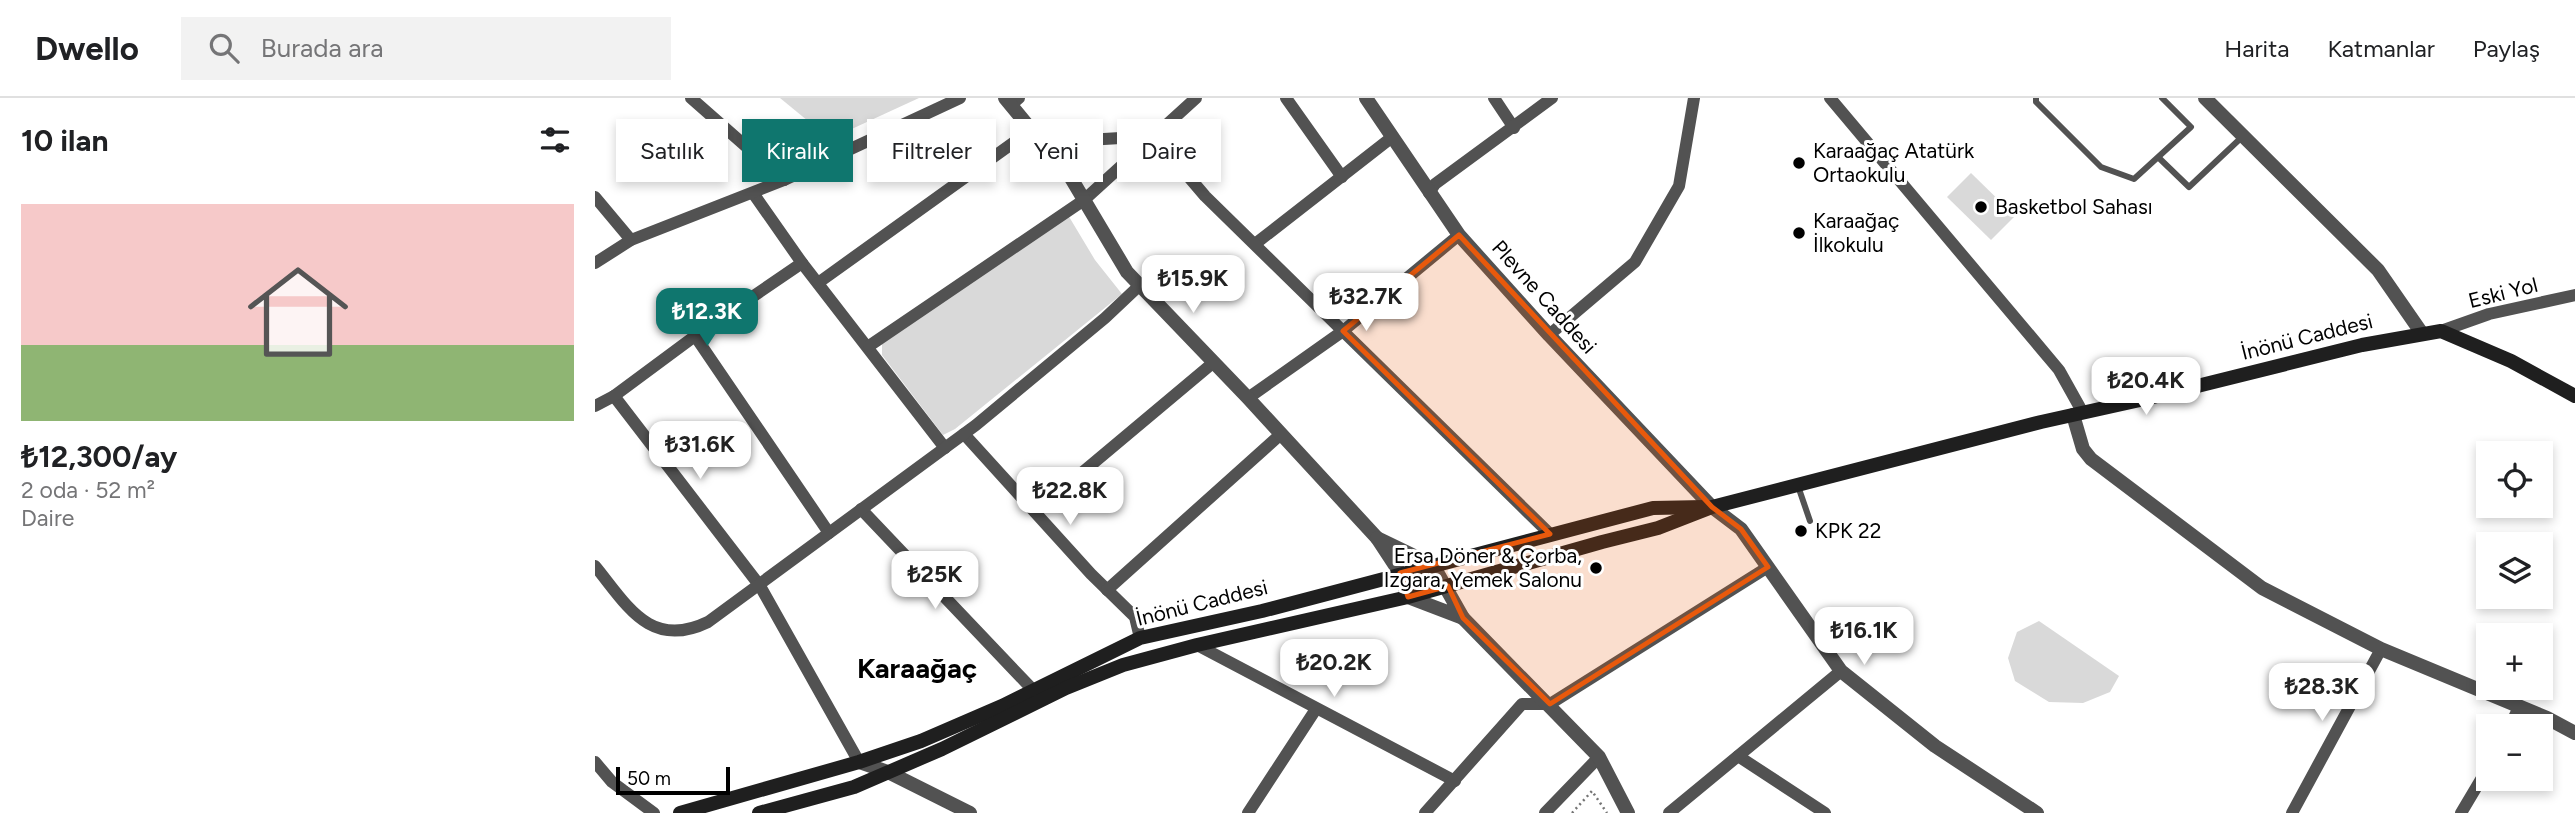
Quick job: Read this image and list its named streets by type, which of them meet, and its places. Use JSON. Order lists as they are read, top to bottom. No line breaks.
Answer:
{"streets":{"main road":["İnönü Caddesi"],"street":["Eski Yol","Plevne Caddesi"]},"crossings":[["Eski Yol","İnönü Caddesi"],["Plevne Caddesi","İnönü Caddesi"]],"districts":["Karaağaç"],"places":["Karaağaç Atatürk Ortaokulu","Basketbol Sahası","Karaağaç İlkokulu","KPK 22","Ersa Döner & Çorba, Izgara, Yemek Salonu"],"scale_bar":"50 m","page":{"header":"Dwello","search":"Burada ara","nav":["Harita","Katmanlar","Paylaş"],"heading":"10 ilan","chip":["Satılık","Kiralık","Filtreler","Yeni","Daire"],"list":[{"name":"₺12,300/ay","note":"2 oda · 52 m² · Daire"}],"price":["₺15.9K","₺32.7K","₺12.3K","₺20.4K","₺31.6K","₺22.8K","₺25K","₺16.1K","₺20.2K","₺28.3K"],"map_buttons":["+","−"],"scale":"50 m"}}
